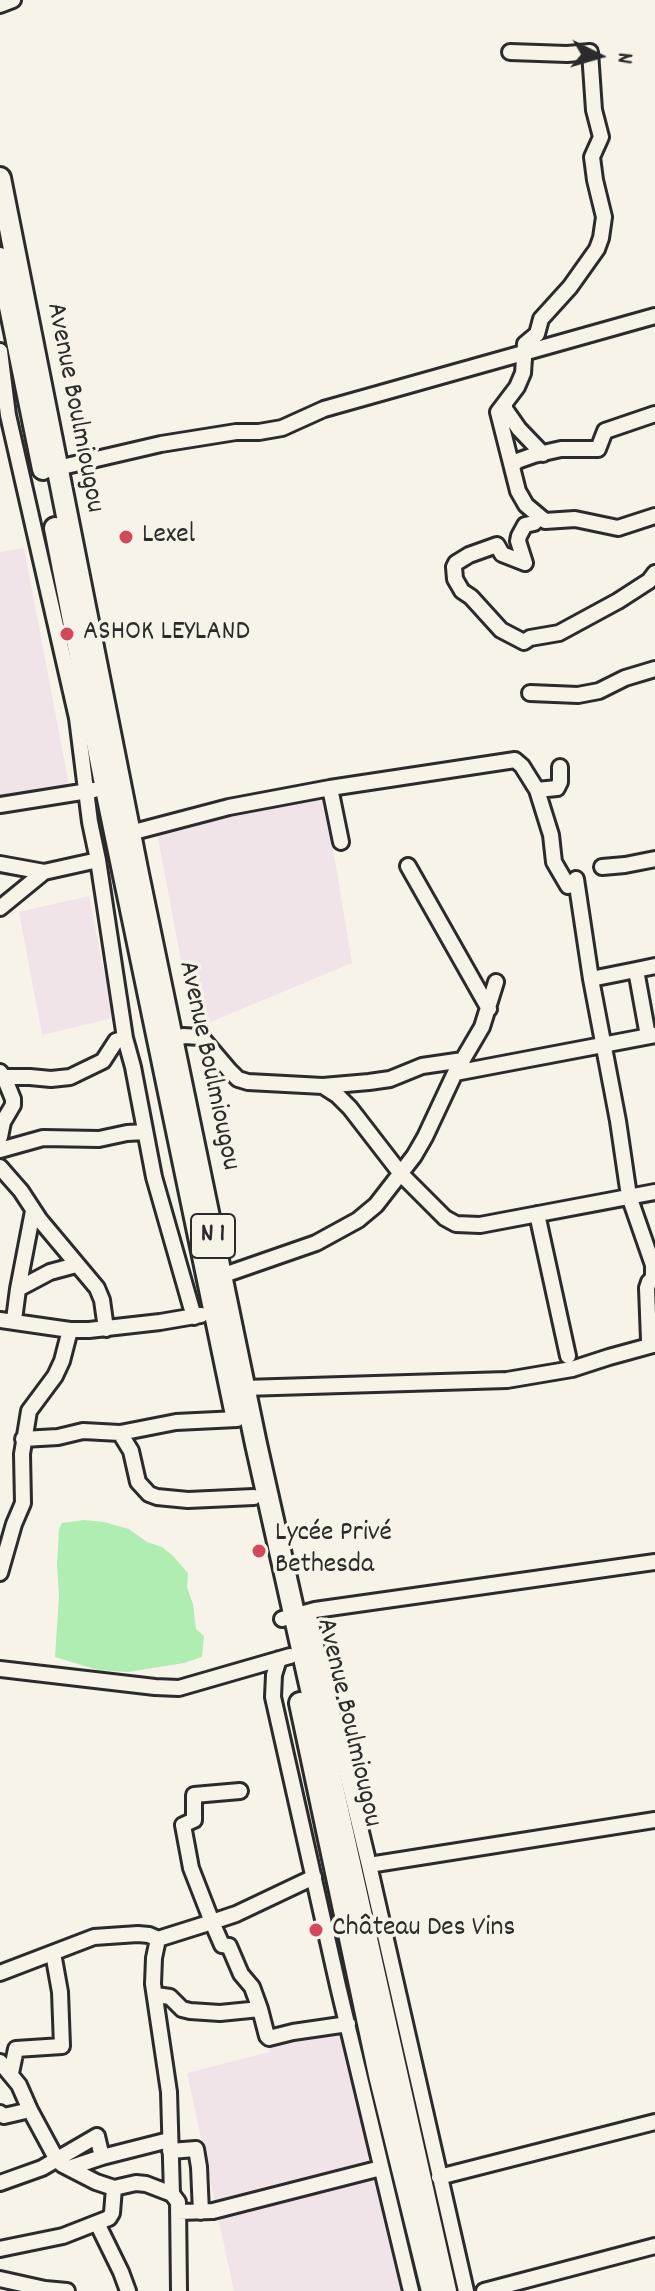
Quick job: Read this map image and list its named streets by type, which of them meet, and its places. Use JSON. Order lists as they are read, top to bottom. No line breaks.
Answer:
{"streets":{"highway":["Avenue Boulmiougou","N 1"]},"places":["Lexel","ASHOK LEYLAND","Lycée Privé Bethesda","Château Des Vins"],"north":"right"}
